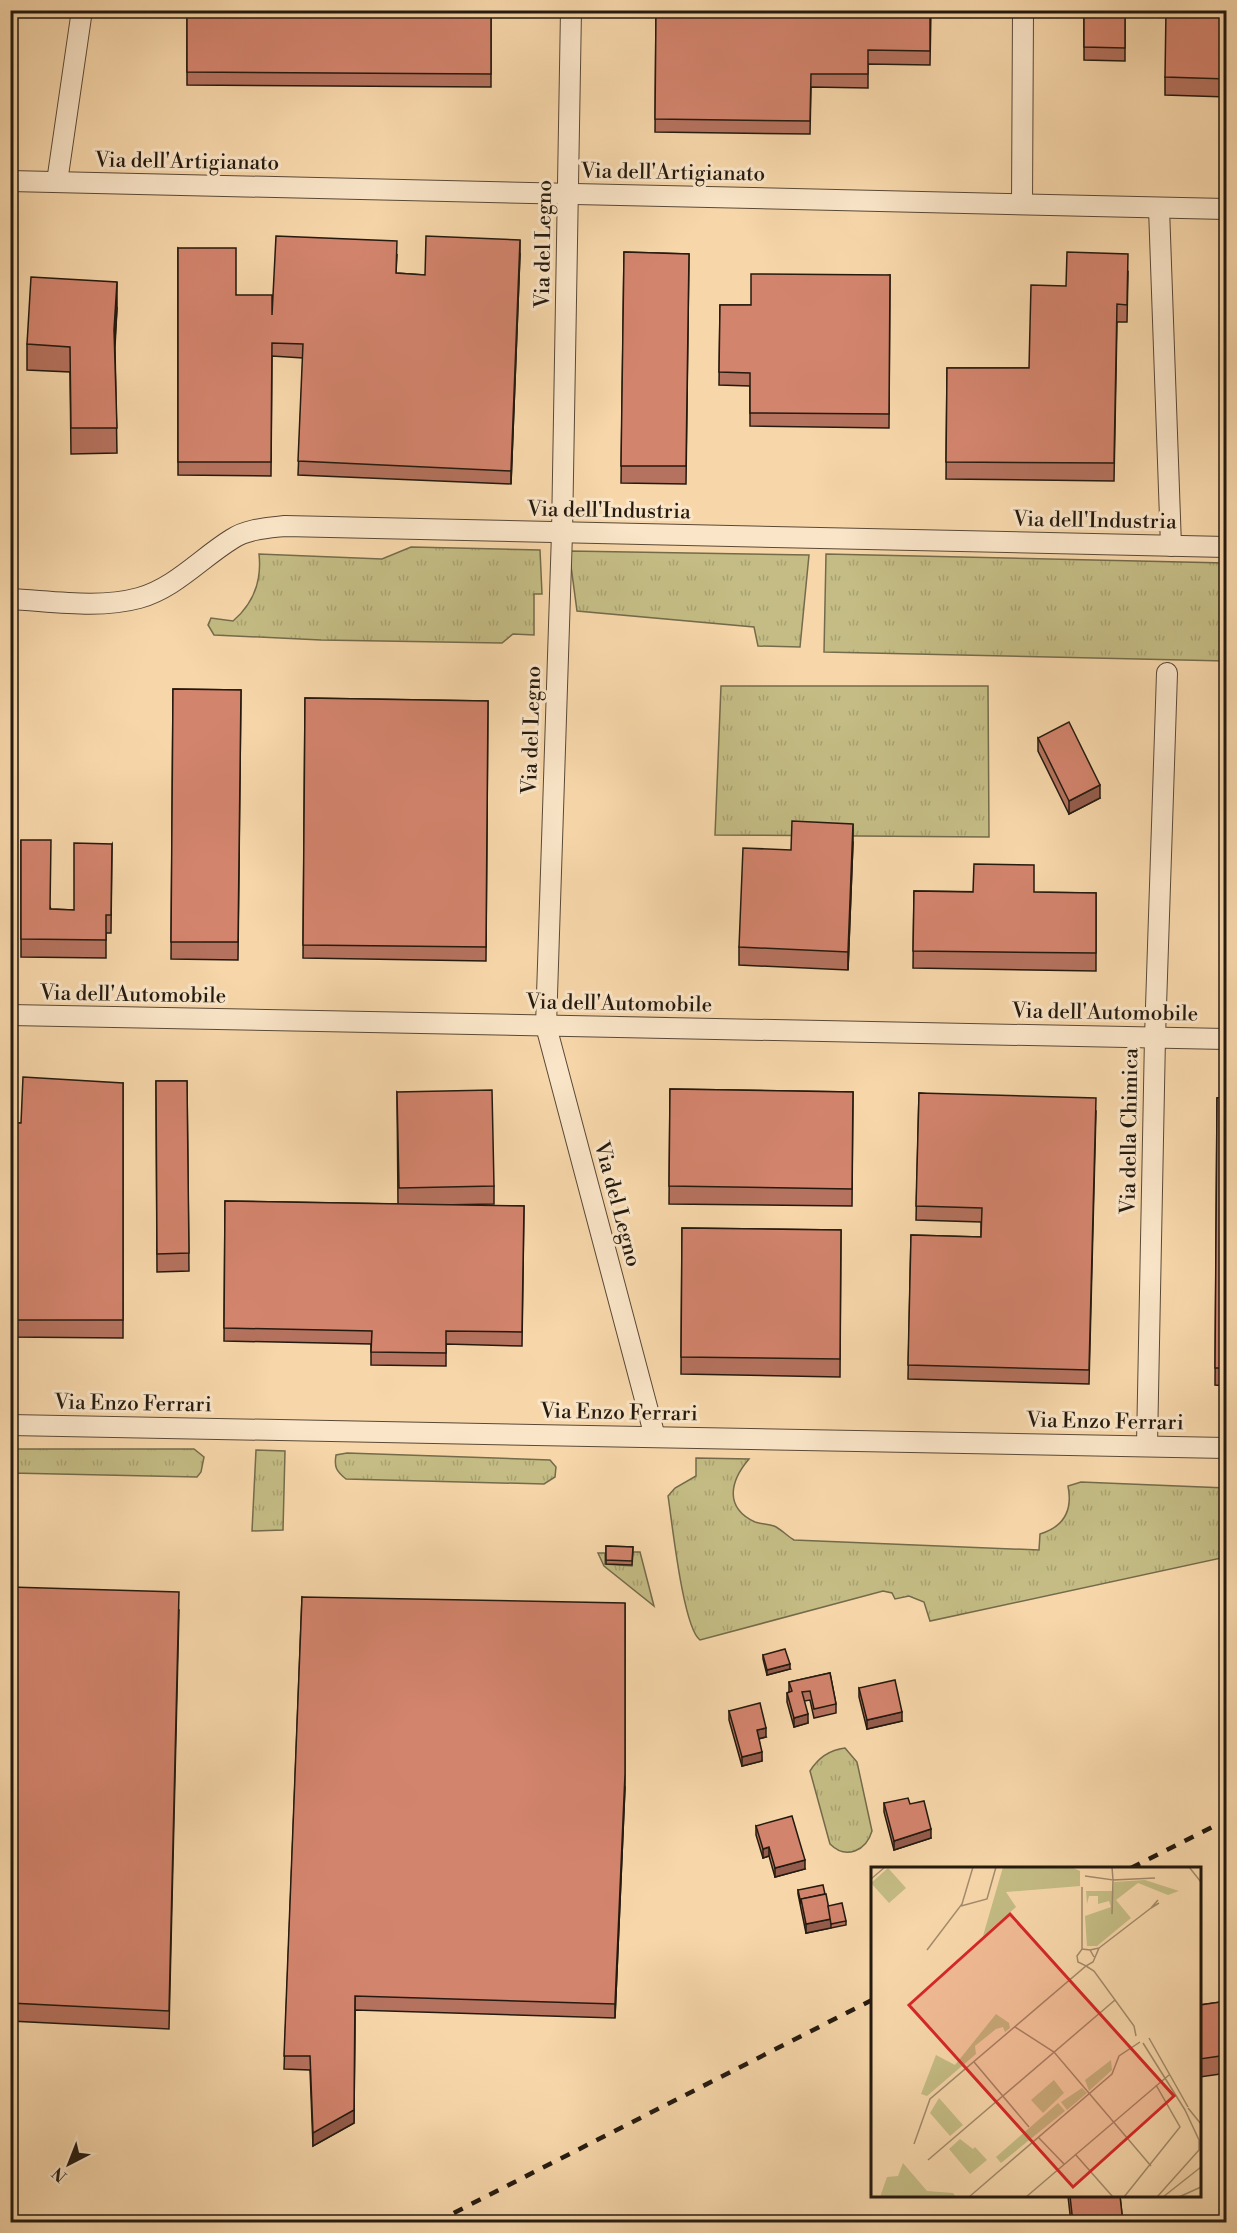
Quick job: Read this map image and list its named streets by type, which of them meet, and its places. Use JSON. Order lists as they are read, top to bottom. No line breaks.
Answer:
{"streets":{"street":["Via dell'Artigianato","Via del Legno","Via dell'Industria","Via dell'Automobile","Via della Chimica","Via Enzo Ferrari"]},"crossings":[["Via dell'Artigianato","Via del Legno"],["Via del Legno","Via dell'Industria"],["Via del Legno","Via dell'Automobile"],["Via del Legno","Via Enzo Ferrari"],["Via dell'Automobile","Via della Chimica"],["Via della Chimica","Via Enzo Ferrari"]],"north":"bottom left"}
